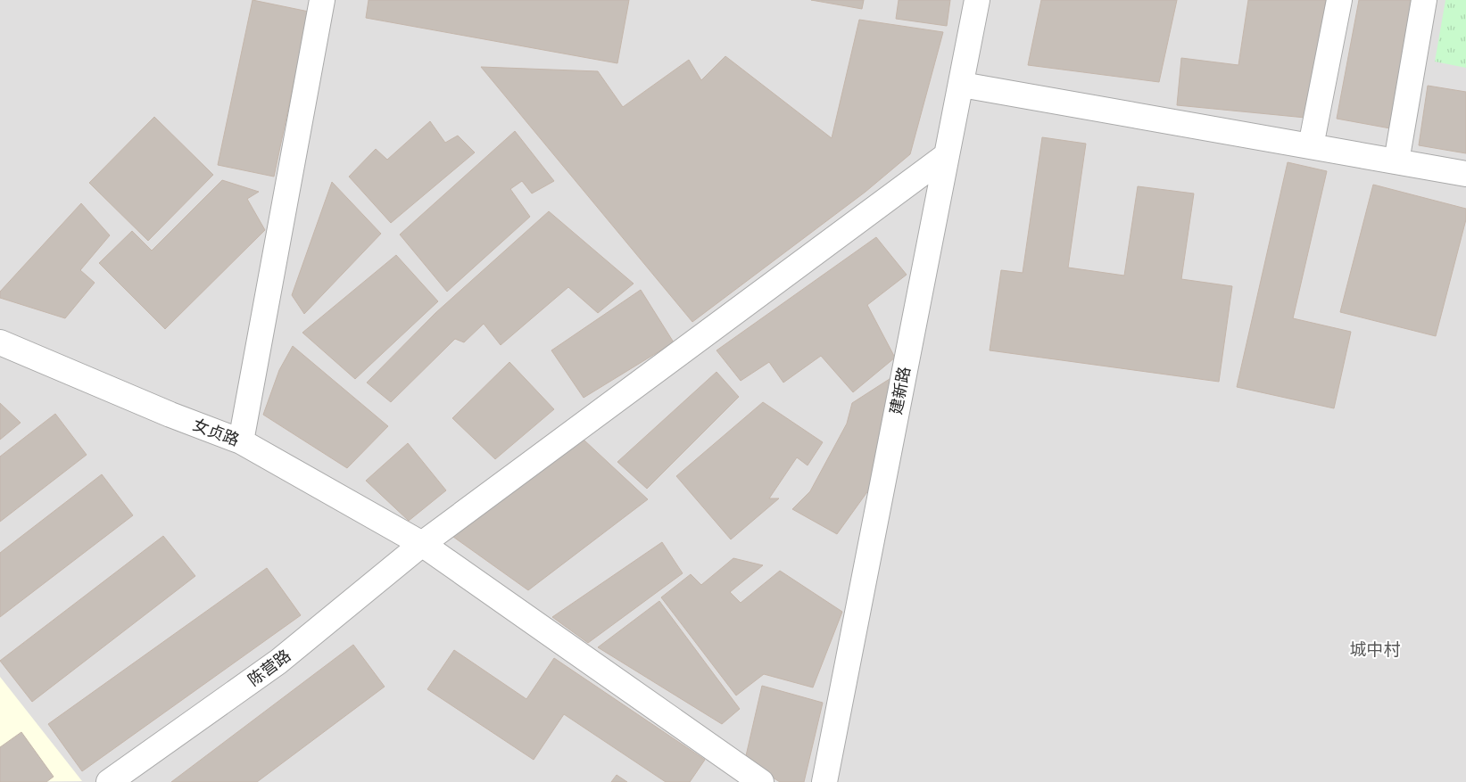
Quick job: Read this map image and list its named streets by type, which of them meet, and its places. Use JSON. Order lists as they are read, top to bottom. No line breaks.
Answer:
{"streets":{"street":["建新路","女贞路","陈营路"]},"crossings":[["建新路","陈营路"],["女贞路","陈营路"]],"districts":["城中村"]}
